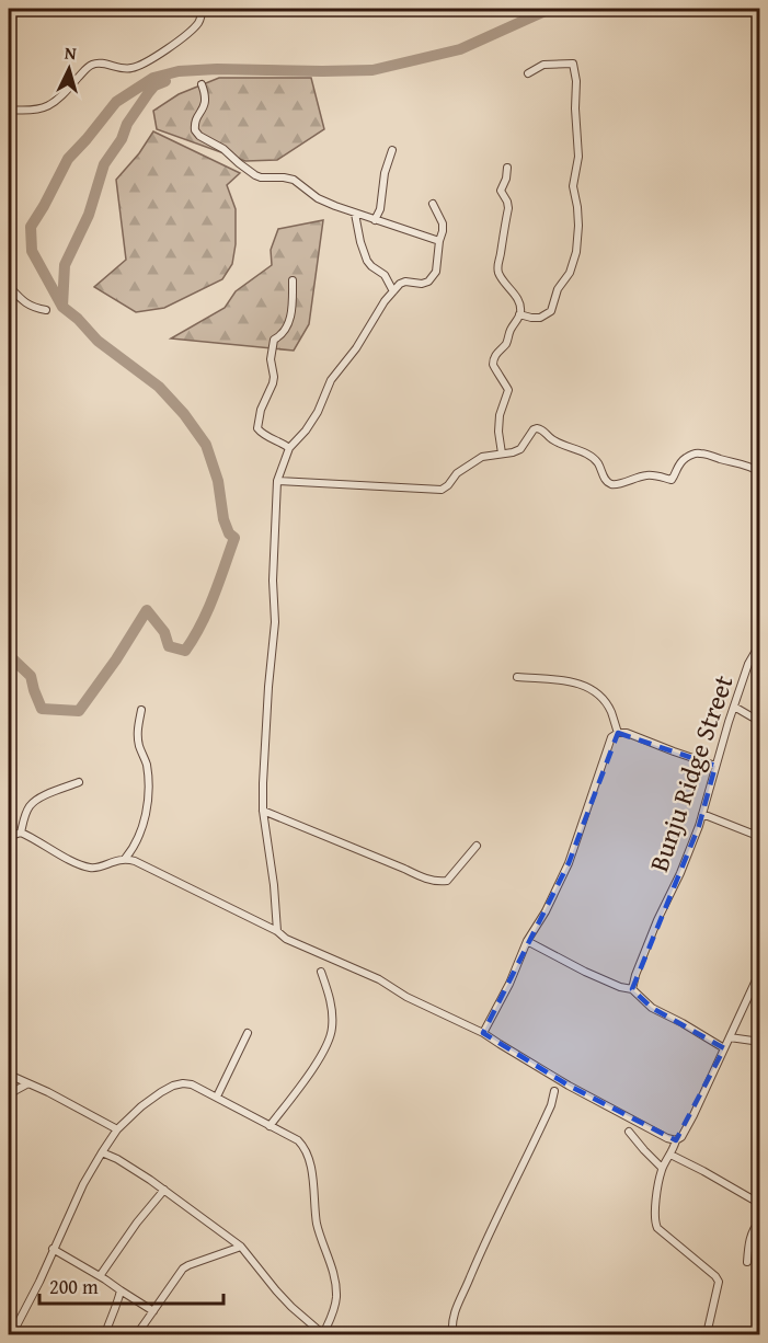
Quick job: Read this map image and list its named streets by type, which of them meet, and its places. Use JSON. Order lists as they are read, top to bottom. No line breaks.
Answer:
{"streets":{"street":["Bunju Ridge Street"]},"scale_bar":"200 m","north":"top"}
